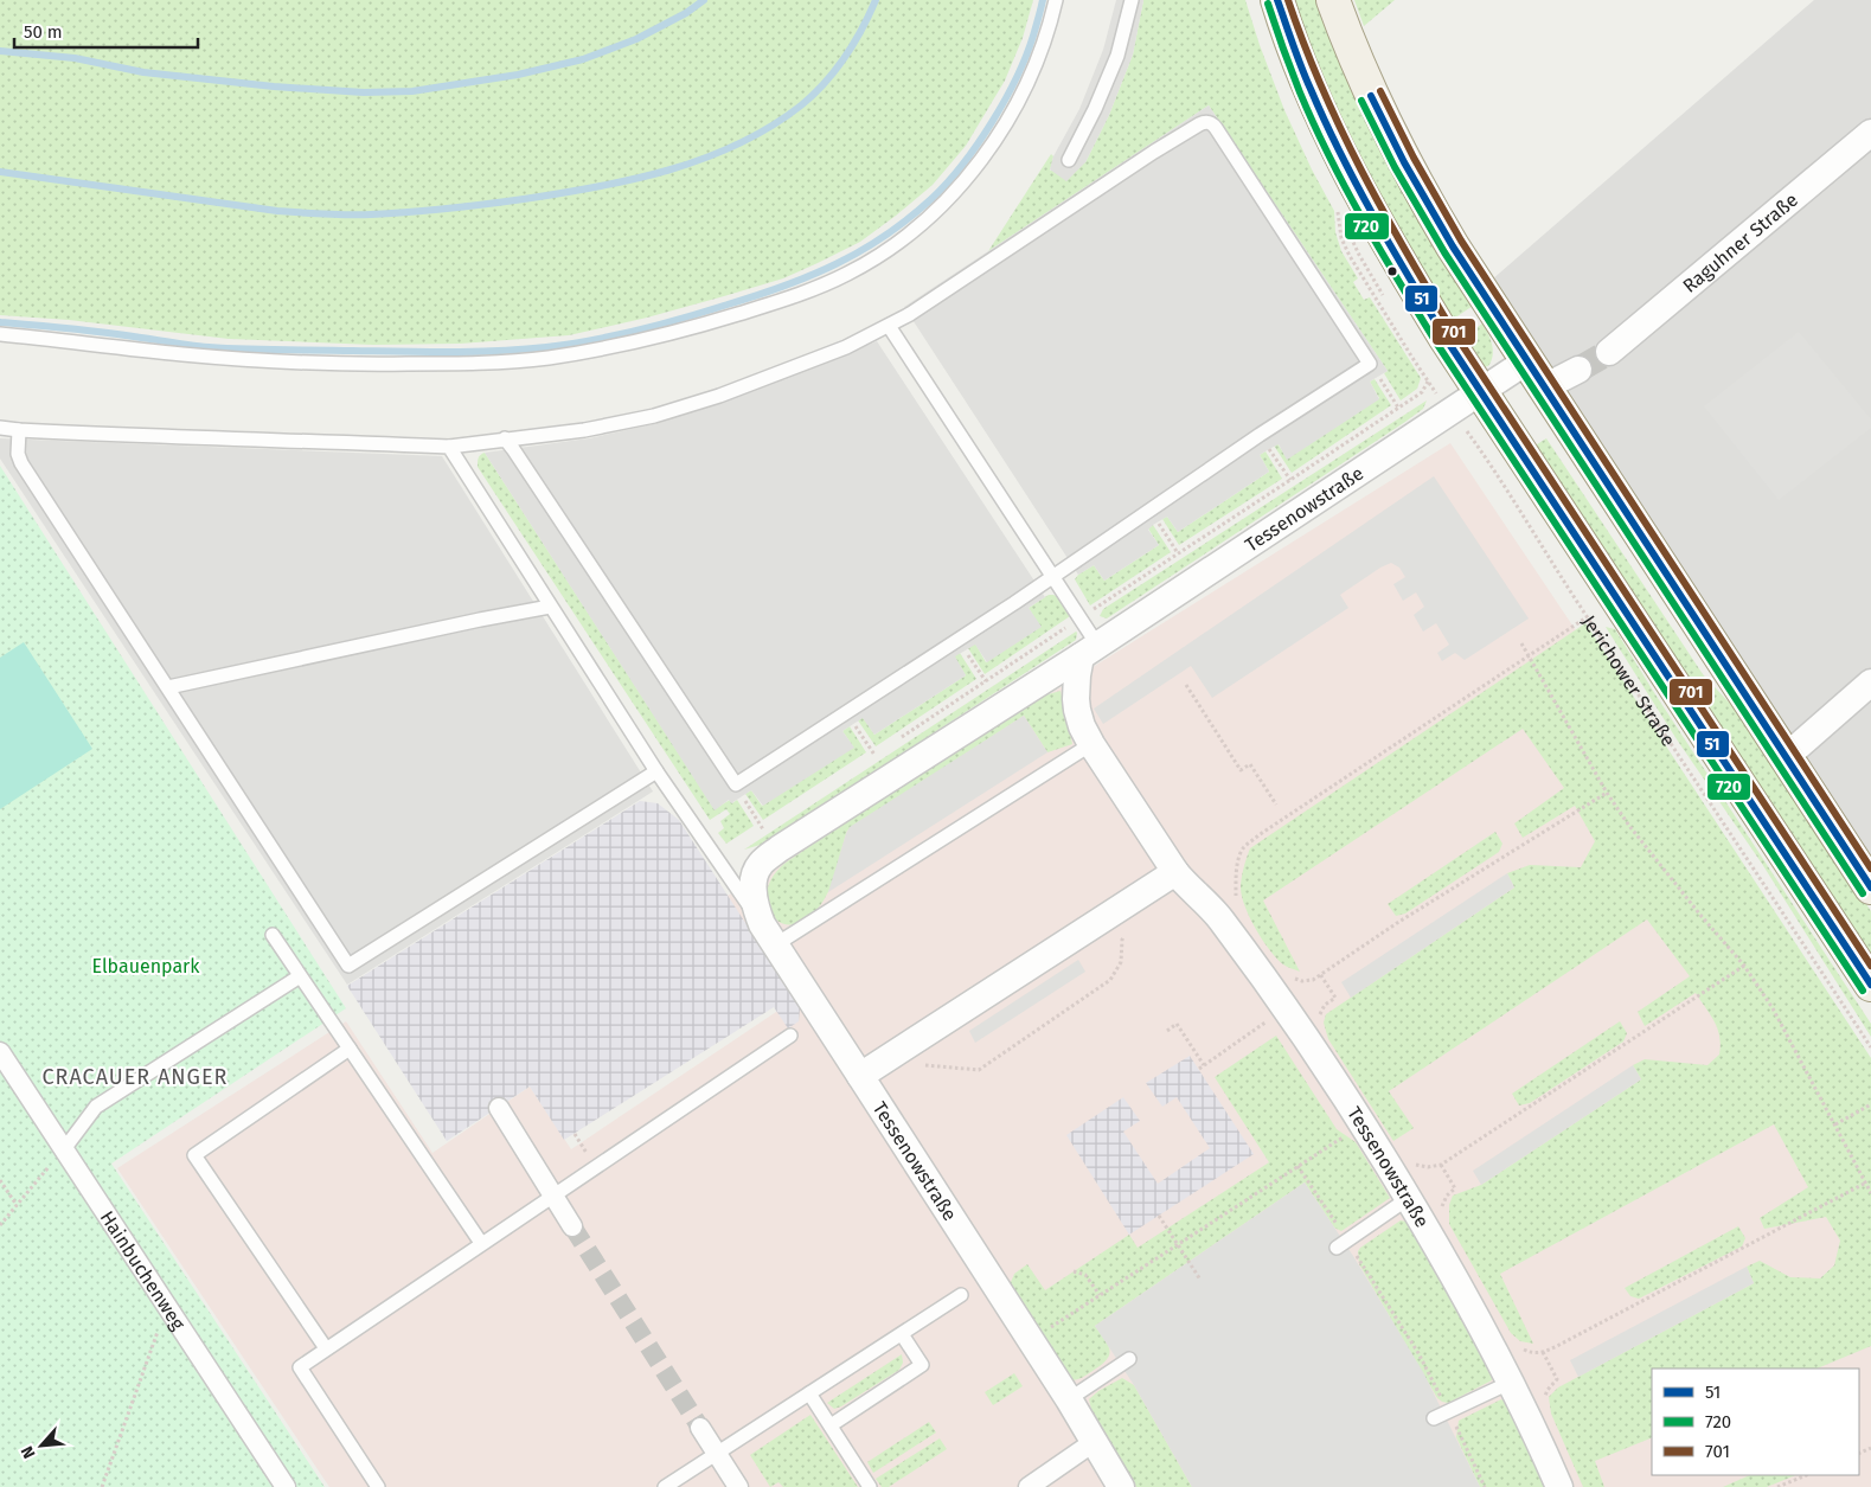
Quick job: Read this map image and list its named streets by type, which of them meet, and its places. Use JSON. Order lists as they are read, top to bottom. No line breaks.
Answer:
{"streets":{"main road":["Jerichower Straße"],"street":["Raguhner Straße","Tessenowstraße","Hainbuchenweg"]},"crossings":[["Tessenowstraße","Jerichower Straße"]],"districts":["CRACAUER ANGER"],"parks":["Elbauenpark"],"lines":["transit line 51","transit line 701","transit line 720"],"legend":["51","720","701"],"scale_bar":"50 m","north":"bottom left"}
